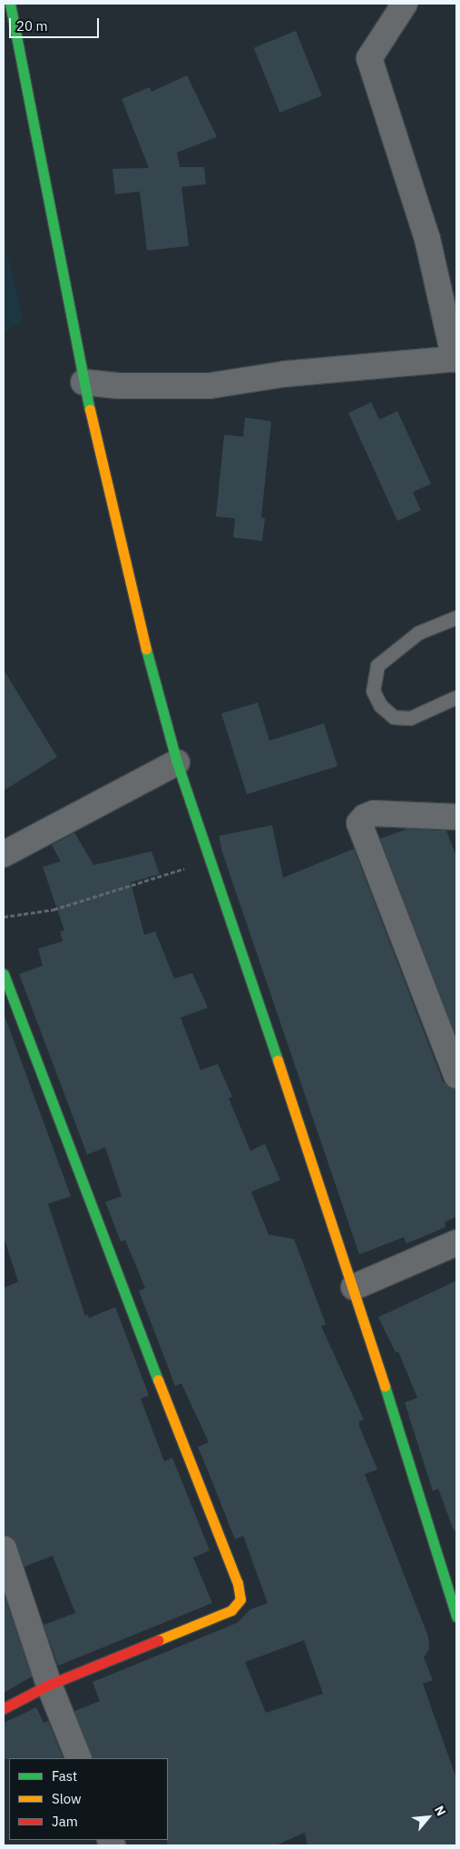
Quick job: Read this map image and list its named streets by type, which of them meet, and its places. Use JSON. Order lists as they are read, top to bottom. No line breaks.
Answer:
{"legend":["Fast","Slow","Jam"],"scale_bar":"20 m","north":"top right"}
